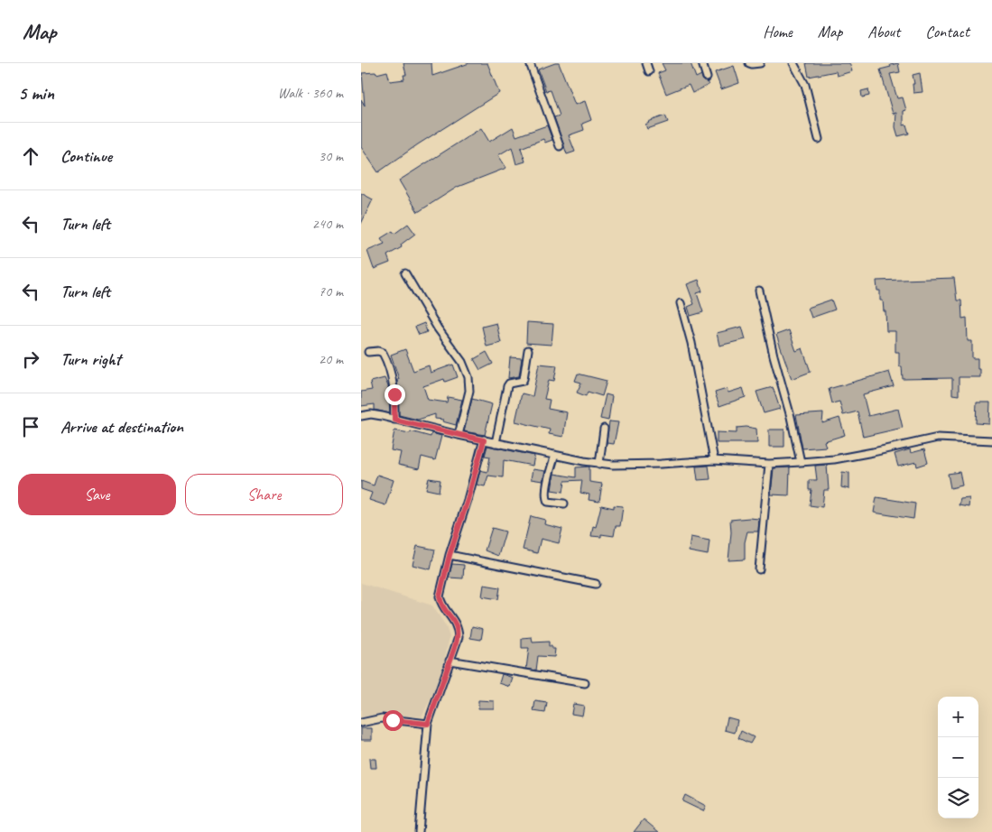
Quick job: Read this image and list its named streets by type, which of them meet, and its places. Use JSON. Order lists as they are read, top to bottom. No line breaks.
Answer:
{"page":{"header":"Map","nav":["Home","Map","About","Contact"],"heading":["5 min","Walk · 360 m"],"list":[["Continue","30 m"],["Turn left","240 m"],["Turn left","70 m"],["Turn right","20 m"],"Arrive at destination"],"buttons":["Save","Share"],"map_buttons":["+","−"]}}
